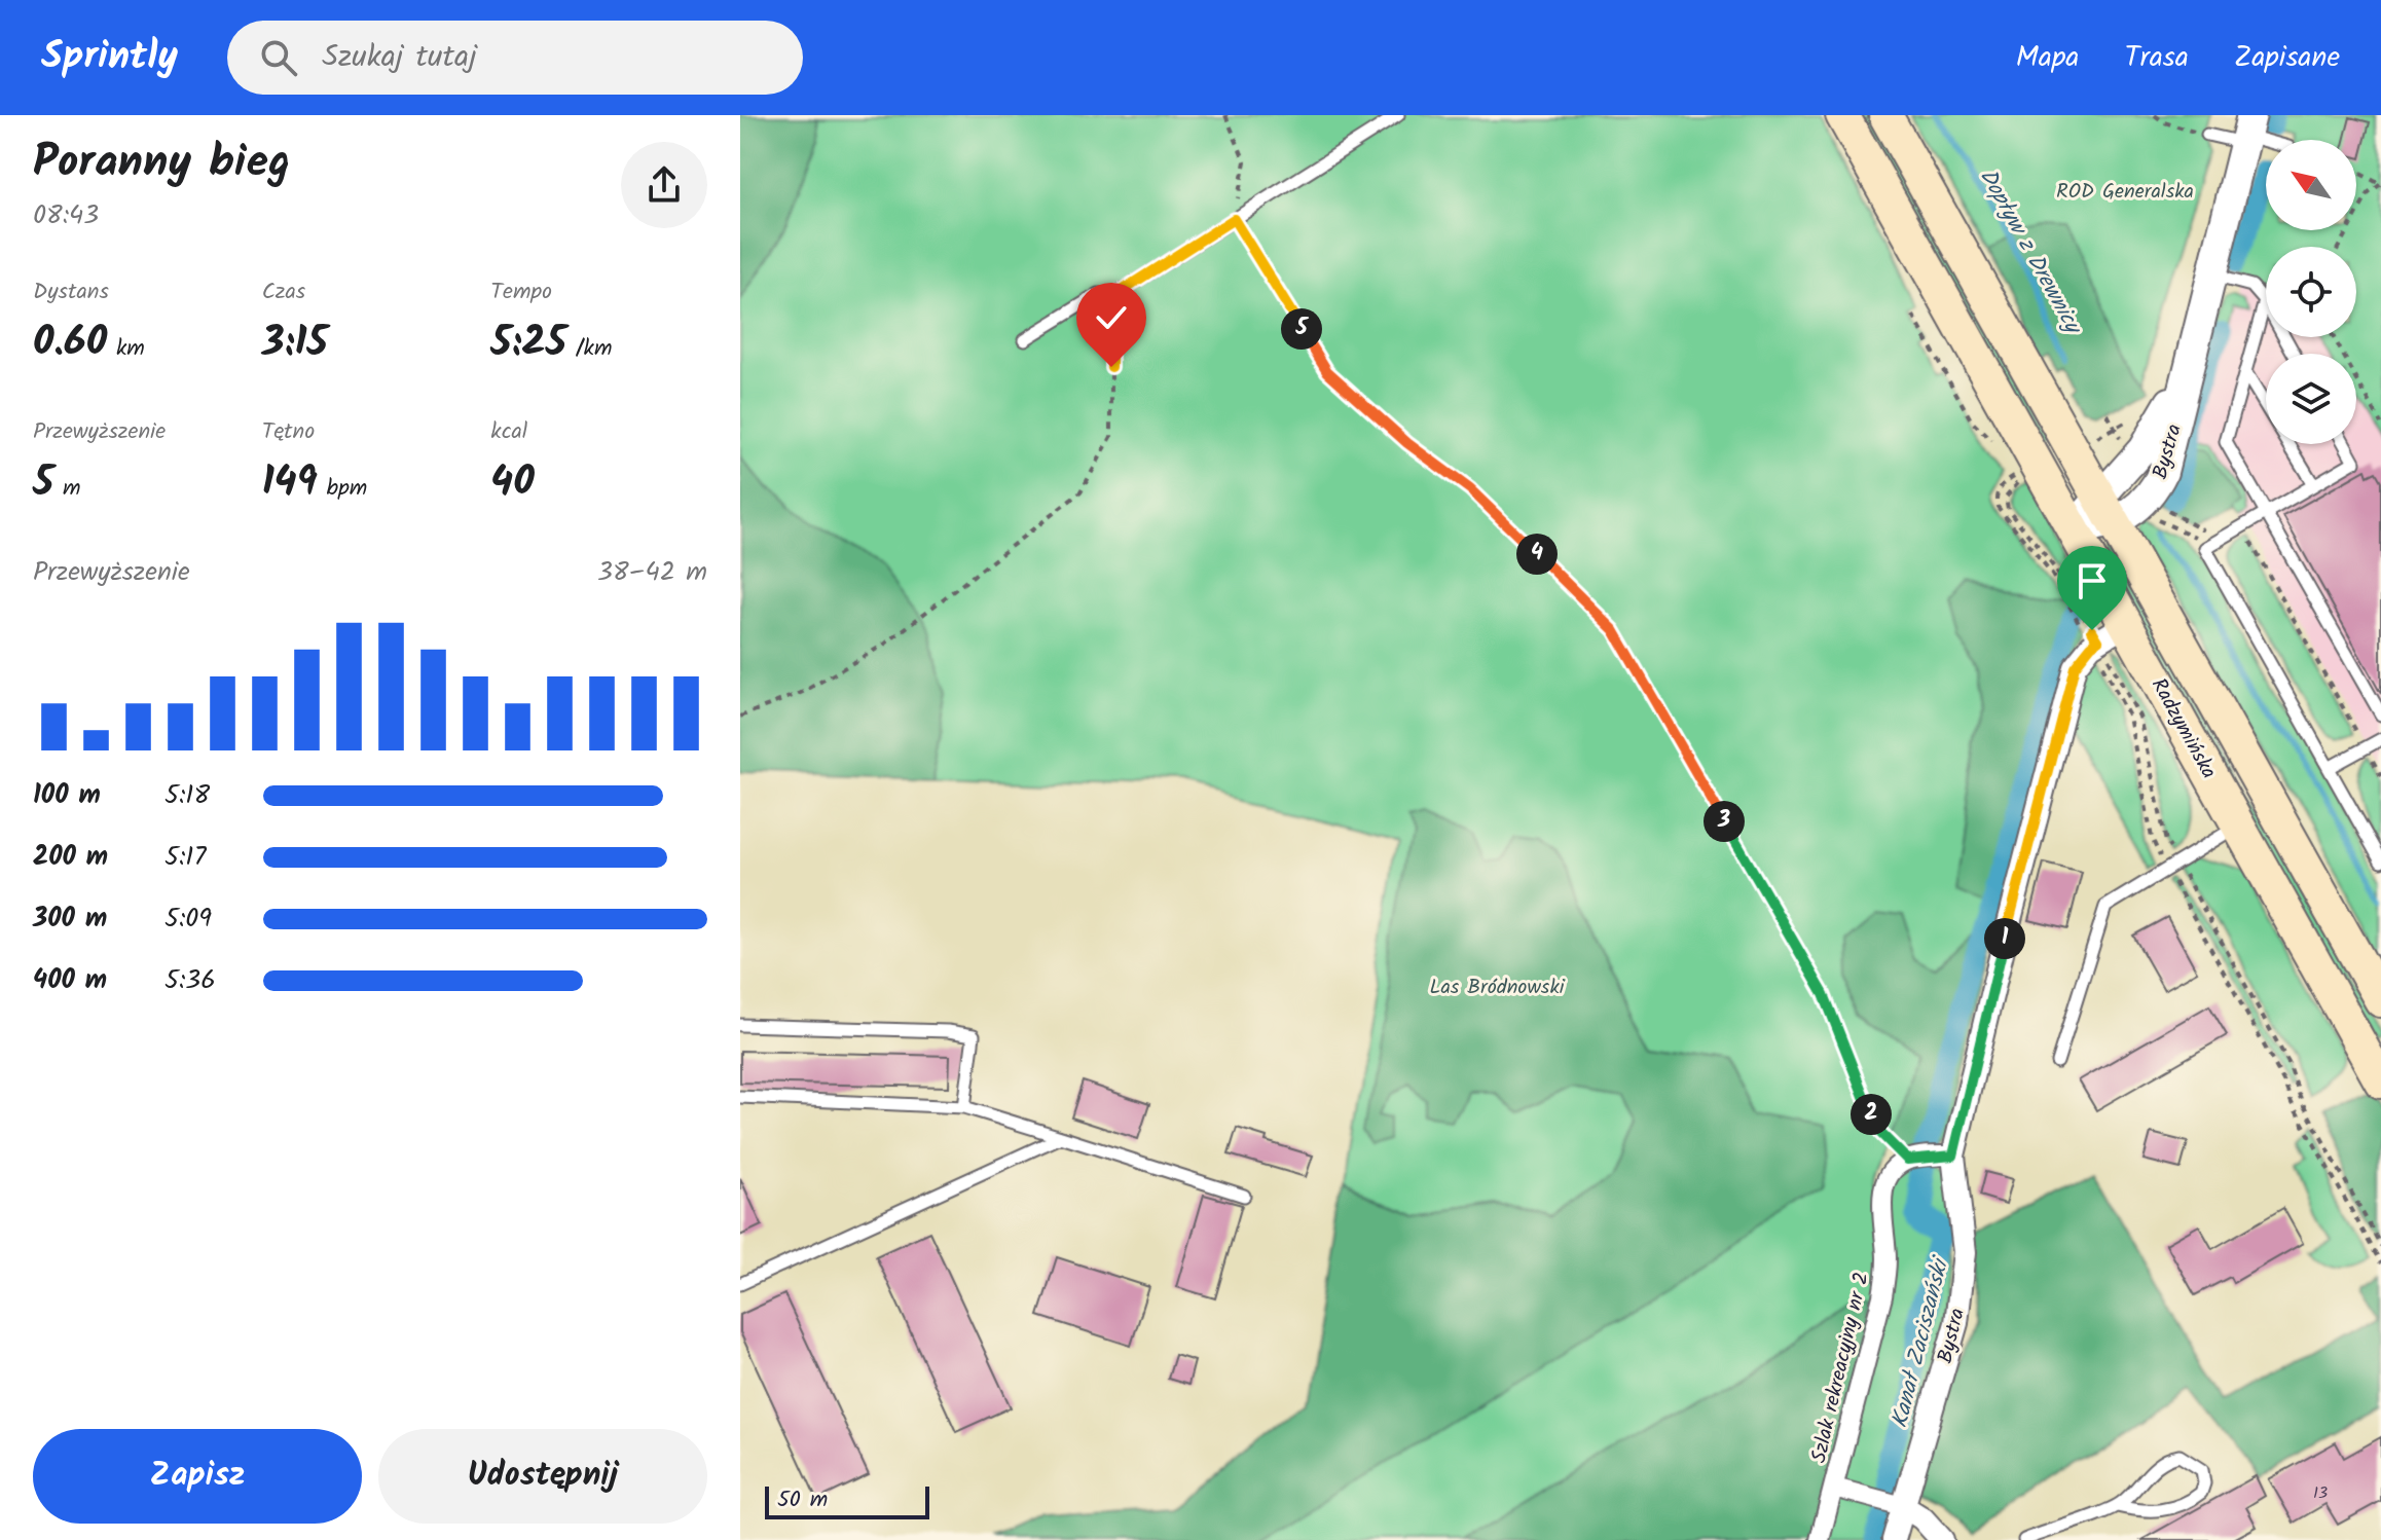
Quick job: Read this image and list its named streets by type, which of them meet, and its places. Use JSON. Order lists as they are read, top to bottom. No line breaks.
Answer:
{"streets":{"main road":["Radzymińska"],"street":["Bystra","Szlak rekreacyjny nr 2"]},"crossings":[["Bystra","Radzymińska"]],"water":["Dopływ z Drewnicy","Kanał Zaciszański"],"parks":["ROD Generalska","Las Bródnowski"],"house_numbers":["13"],"scale_bar":"50 m","north":"top left","page":{"header":"Sprintly","search":"Szukaj tutaj","nav":["Mapa","Trasa","Zapisane"],"heading":["Poranny bieg","08:43"],"stats":[["Dystans","0.60 km"],["Czas","3:15"],["Tempo","5:25 /km"],["Przewyższenie","5 m"],["Tętno","149 bpm"],["kcal","40"]],"pins":["5","4","3","1","2"],"chart":["Przewyższenie","38–42 m"],"list":[{"name":"100 m","note":"5:18"},{"name":"200 m","note":"5:17"},{"name":"300 m","note":"5:09"},{"name":"400 m","note":"5:36"}],"buttons":["Zapisz","Udostępnij"],"scale":"50 m"}}
